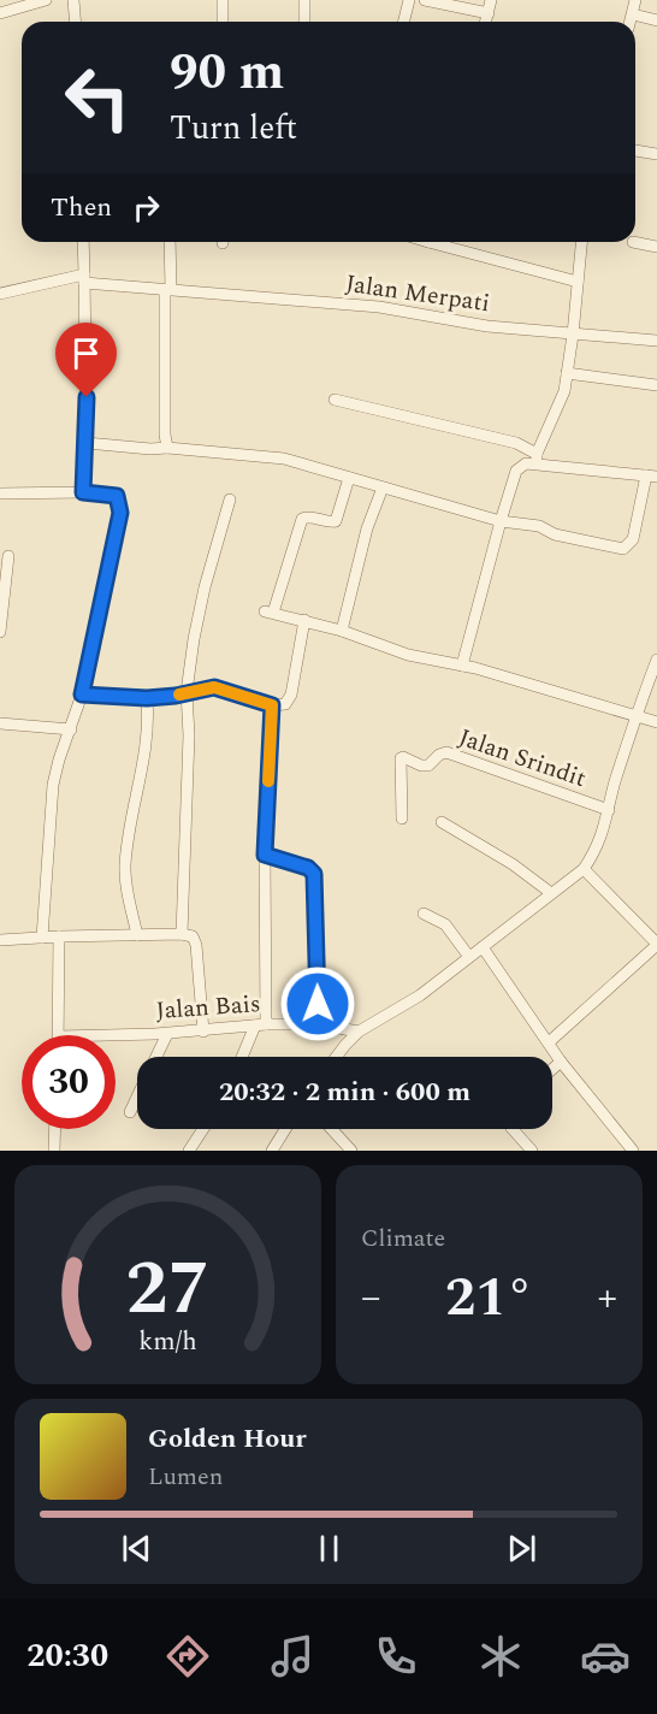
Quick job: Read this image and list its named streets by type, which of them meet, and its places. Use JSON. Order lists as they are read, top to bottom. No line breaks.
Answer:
{"streets":{"street":["Jalan Merpati","Jalan Srindit","Jalan Bais"]},"page":{"turn":["90 m","Turn left"],"then":"Then","limit":"30","trip":"20:32 · 2 min · 600 m","tile":"Climate","heat":["−","21°","+"],"song":["Golden Hour","Lumen"],"tabs":"20:30","gauge":["27","km/h"]}}
